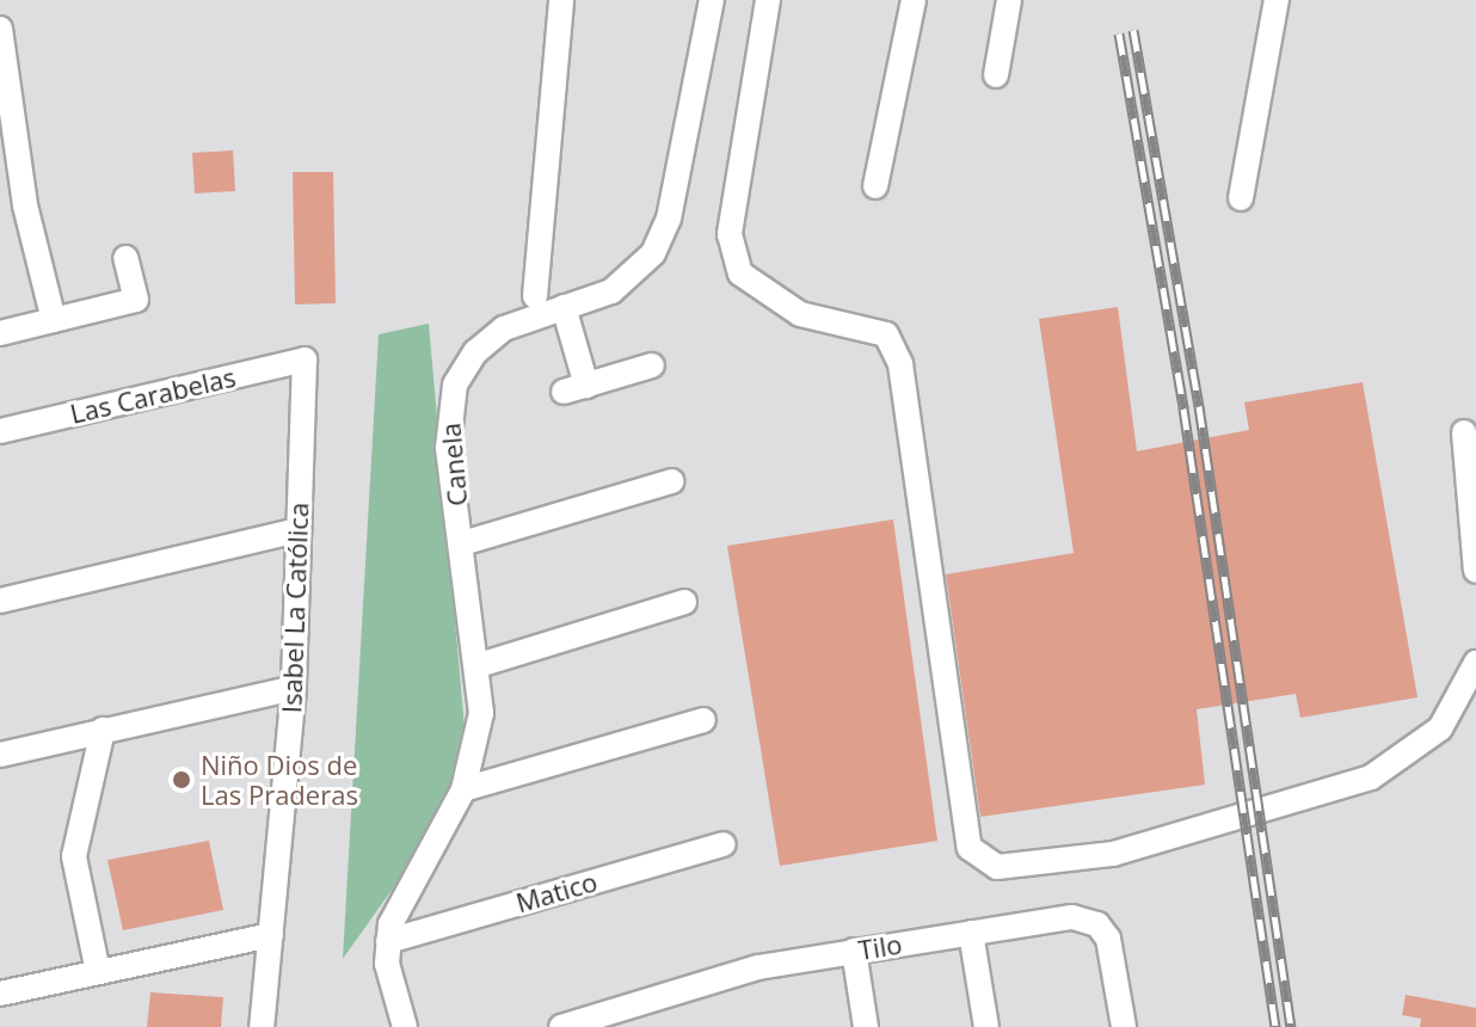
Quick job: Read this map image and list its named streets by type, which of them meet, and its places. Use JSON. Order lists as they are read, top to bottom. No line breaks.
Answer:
{"streets":{"street":["Las Carabelas","Canela","Isabel La Católica","Matico","Tilo"]},"crossings":[["Las Carabelas","Isabel La Católica"],["Canela","Matico"]],"places":["Niño Dios de Las Praderas"]}
